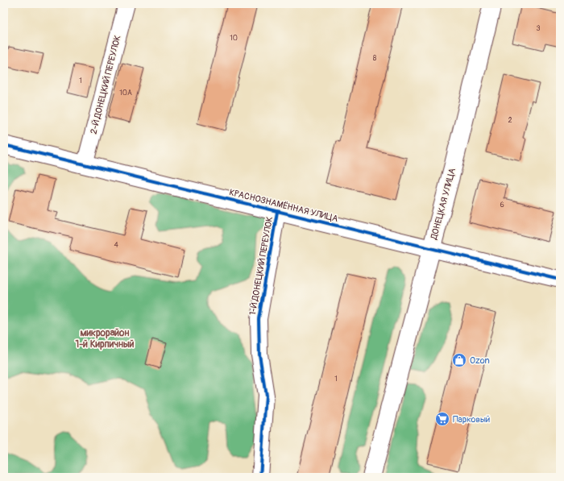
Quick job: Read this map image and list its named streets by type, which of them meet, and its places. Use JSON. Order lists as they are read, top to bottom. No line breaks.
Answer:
{"streets":{"main road":["ДОНЕЦКАЯ УЛИЦА","КРАСНОЗНАМЁННАЯ УЛИЦА"],"street":["2-Й ДОНЕЦКИЙ ПЕРЕУЛОК","1-Й ДОНЕЦКИЙ ПЕРЕУЛОК"]},"crossings":[["2-Й ДОНЕЦКИЙ ПЕРЕУЛОК","КРАСНОЗНАМЁННАЯ УЛИЦА"],["ДОНЕЦКАЯ УЛИЦА","КРАСНОЗНАМЁННАЯ УЛИЦА"],["КРАСНОЗНАМЁННАЯ УЛИЦА","1-Й ДОНЕЦКИЙ ПЕРЕУЛОК"]],"districts":["микрорайон 1-й Кирпичный"],"places":{"shop":["Ozon"],"supermarket":["Парковый"]},"house_numbers":["3","10","8","1","10А","2","6","4","1"]}
